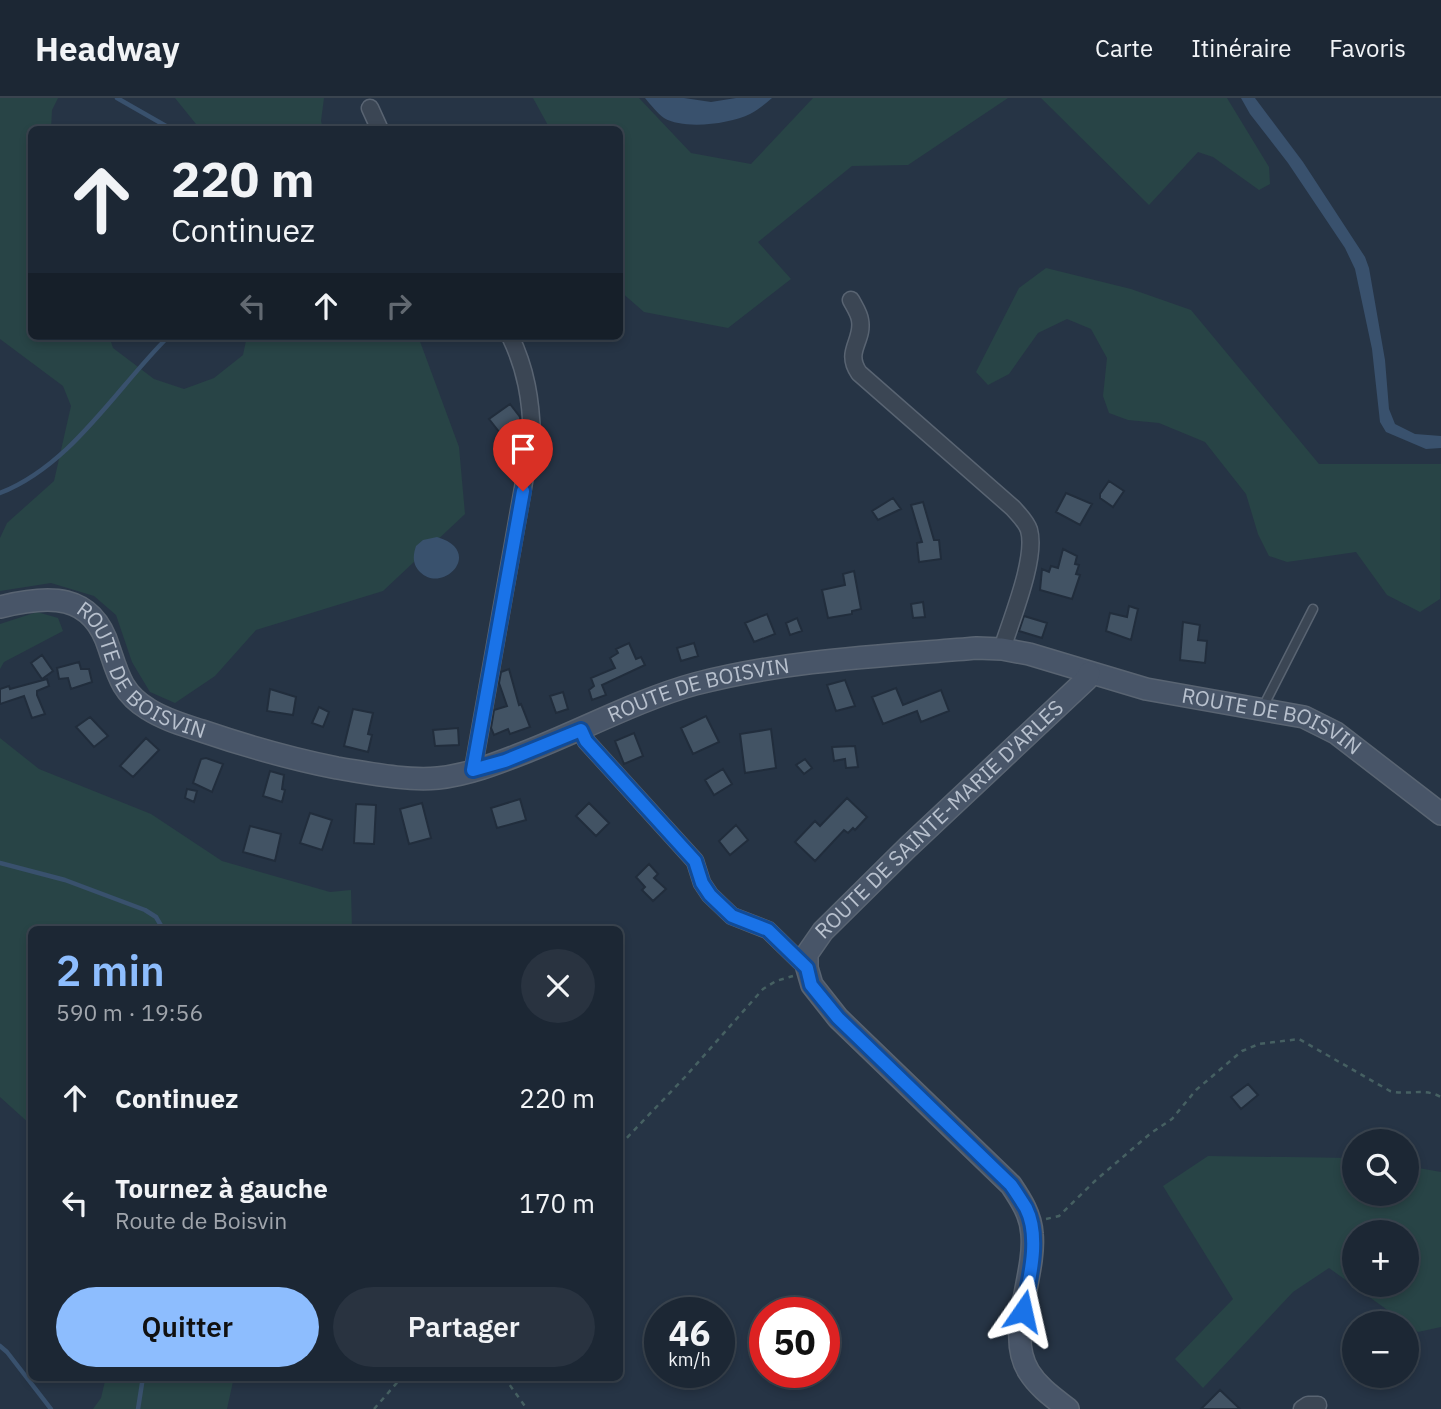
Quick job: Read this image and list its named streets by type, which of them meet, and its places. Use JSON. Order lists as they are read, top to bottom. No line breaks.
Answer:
{"streets":{"main road":["ROUTE DE BOISVIN","ROUTE DE SAINTE-MARIE D'ARLES"]},"crossings":[["ROUTE DE BOISVIN","ROUTE DE SAINTE-MARIE D'ARLES"]],"page":{"header":"Headway","nav":["Carte","Itinéraire","Favoris"],"turn":["220 m","Continuez"],"heading":["2 min","590 m · 19:56"],"list":[{"name":"Continuez","value":"220 m"},{"name":"Tournez à gauche","note":"Route de Boisvin","value":"170 m"}],"map_buttons":["+","−"],"buttons":["Quitter","Partager"],"speed":"46 km/h","limit":"50"}}
